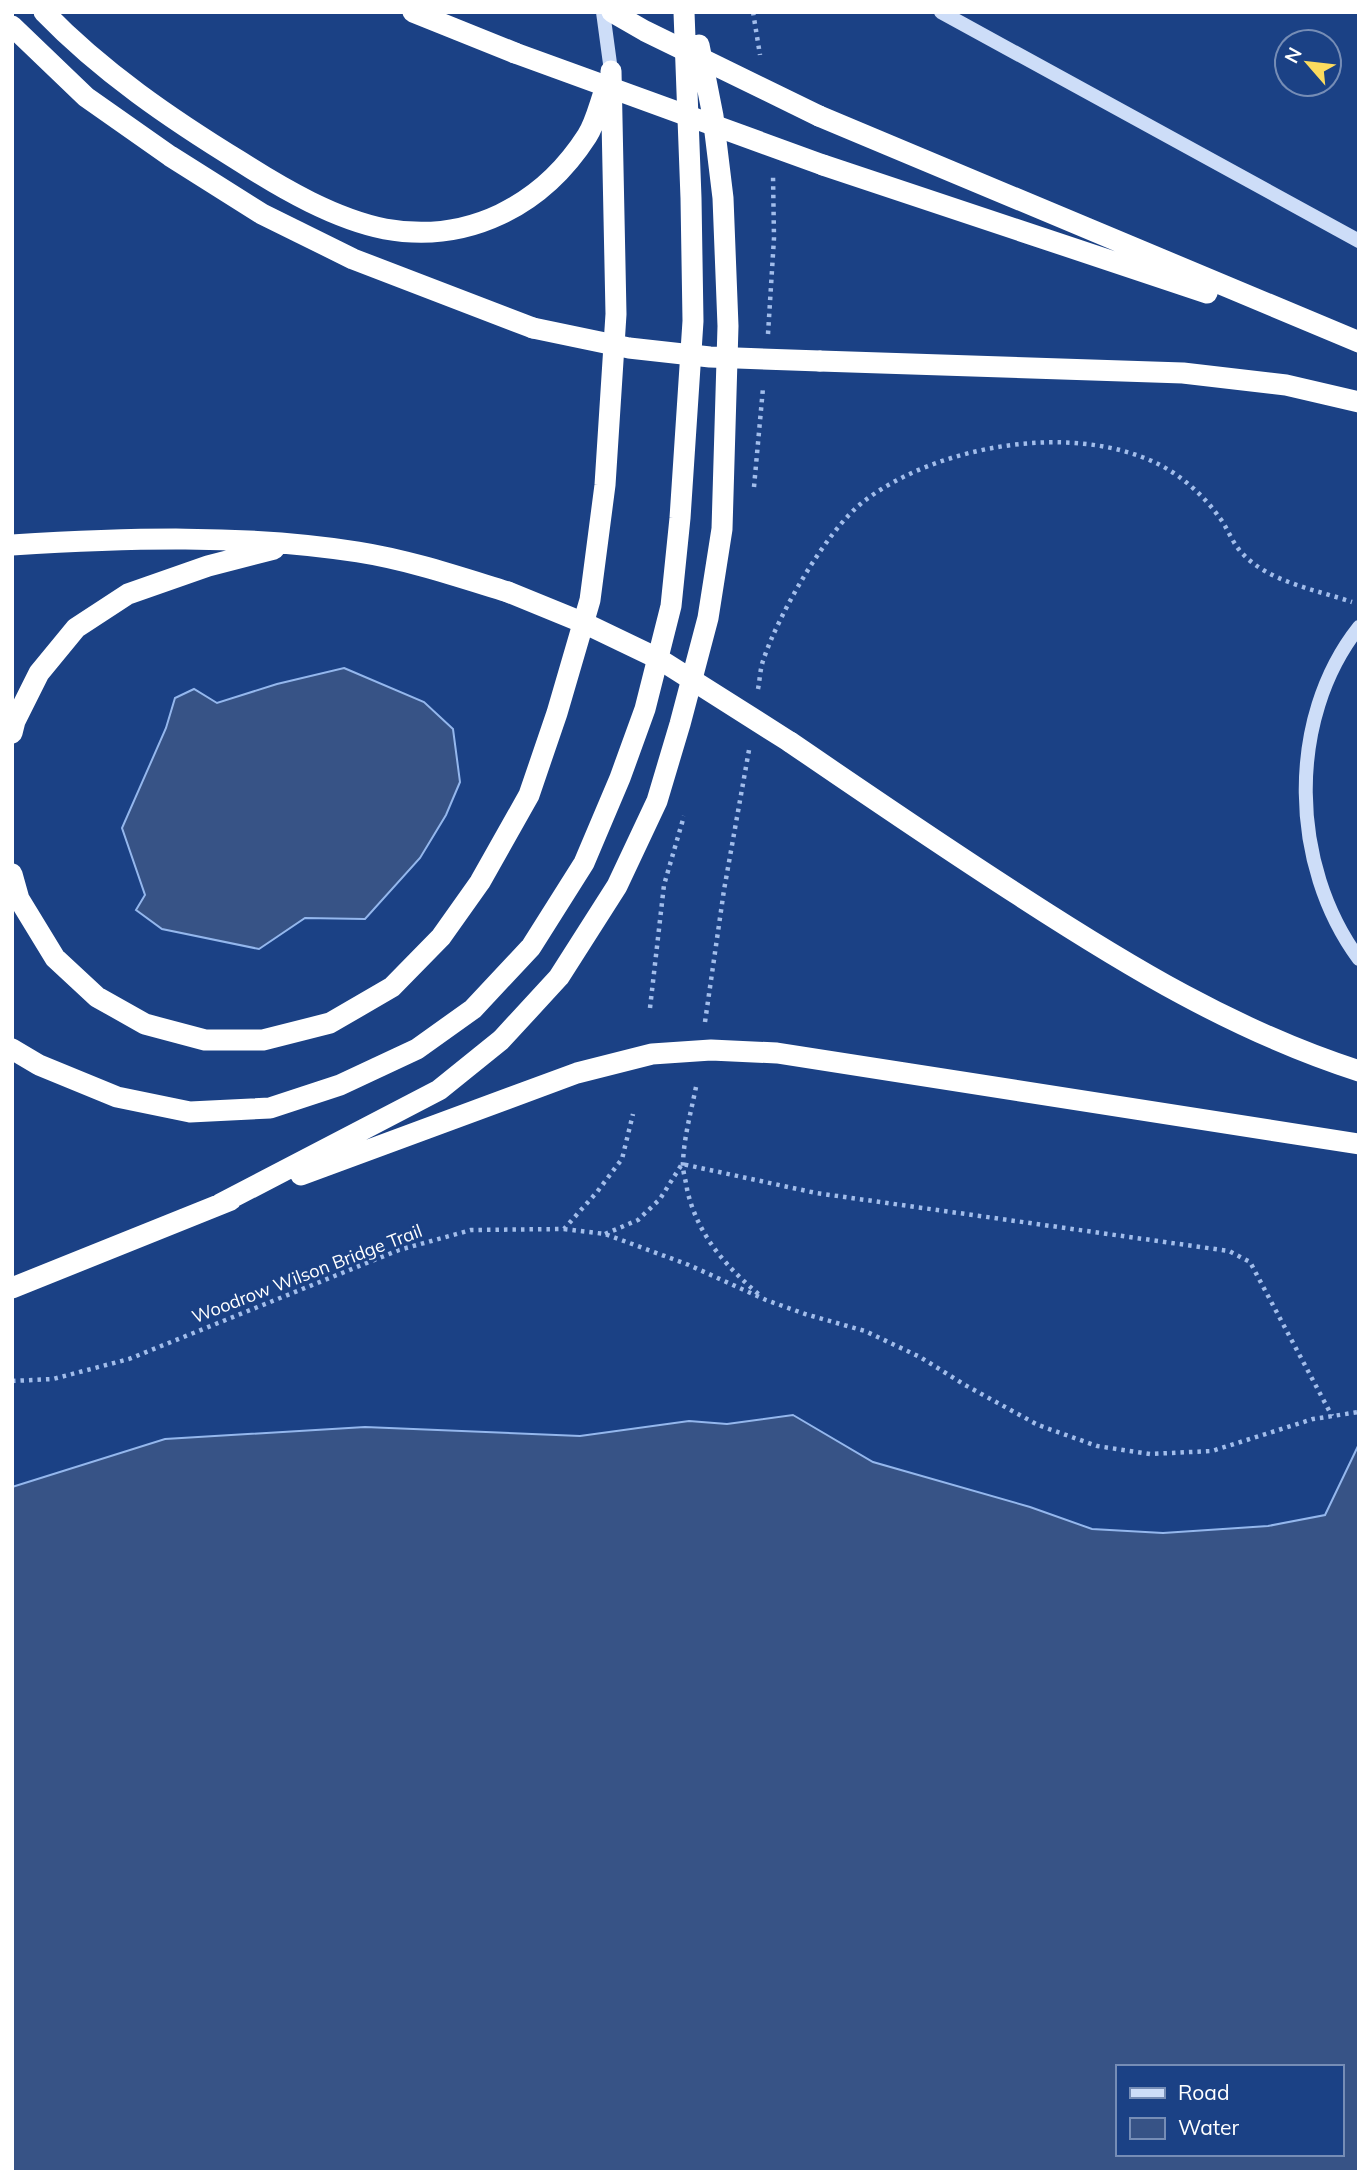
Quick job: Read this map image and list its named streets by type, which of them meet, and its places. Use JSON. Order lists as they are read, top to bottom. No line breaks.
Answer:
{"streets":{"path":["Woodrow Wilson Bridge Trail"]},"legend":["Road","Water"],"north":"top left"}
